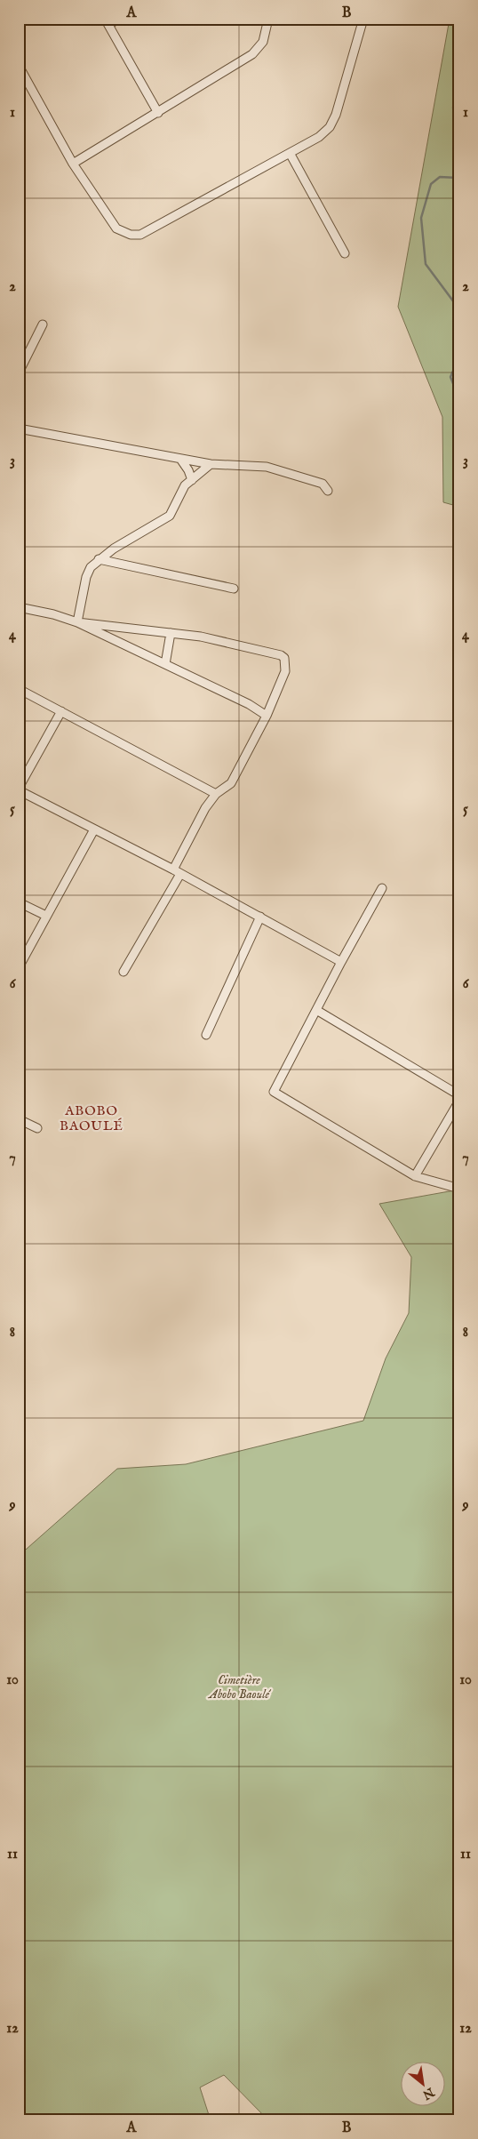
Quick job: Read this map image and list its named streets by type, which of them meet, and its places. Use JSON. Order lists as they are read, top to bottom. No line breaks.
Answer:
{"districts":["ABOBO BAOULÉ"],"parks":["Cimetière Abobo Baoulé"],"north":"bottom right","grid":{"columns":["A","B"],"rows":["1","2","3","4","5","6","7","8","9","10","11","12"]}}
